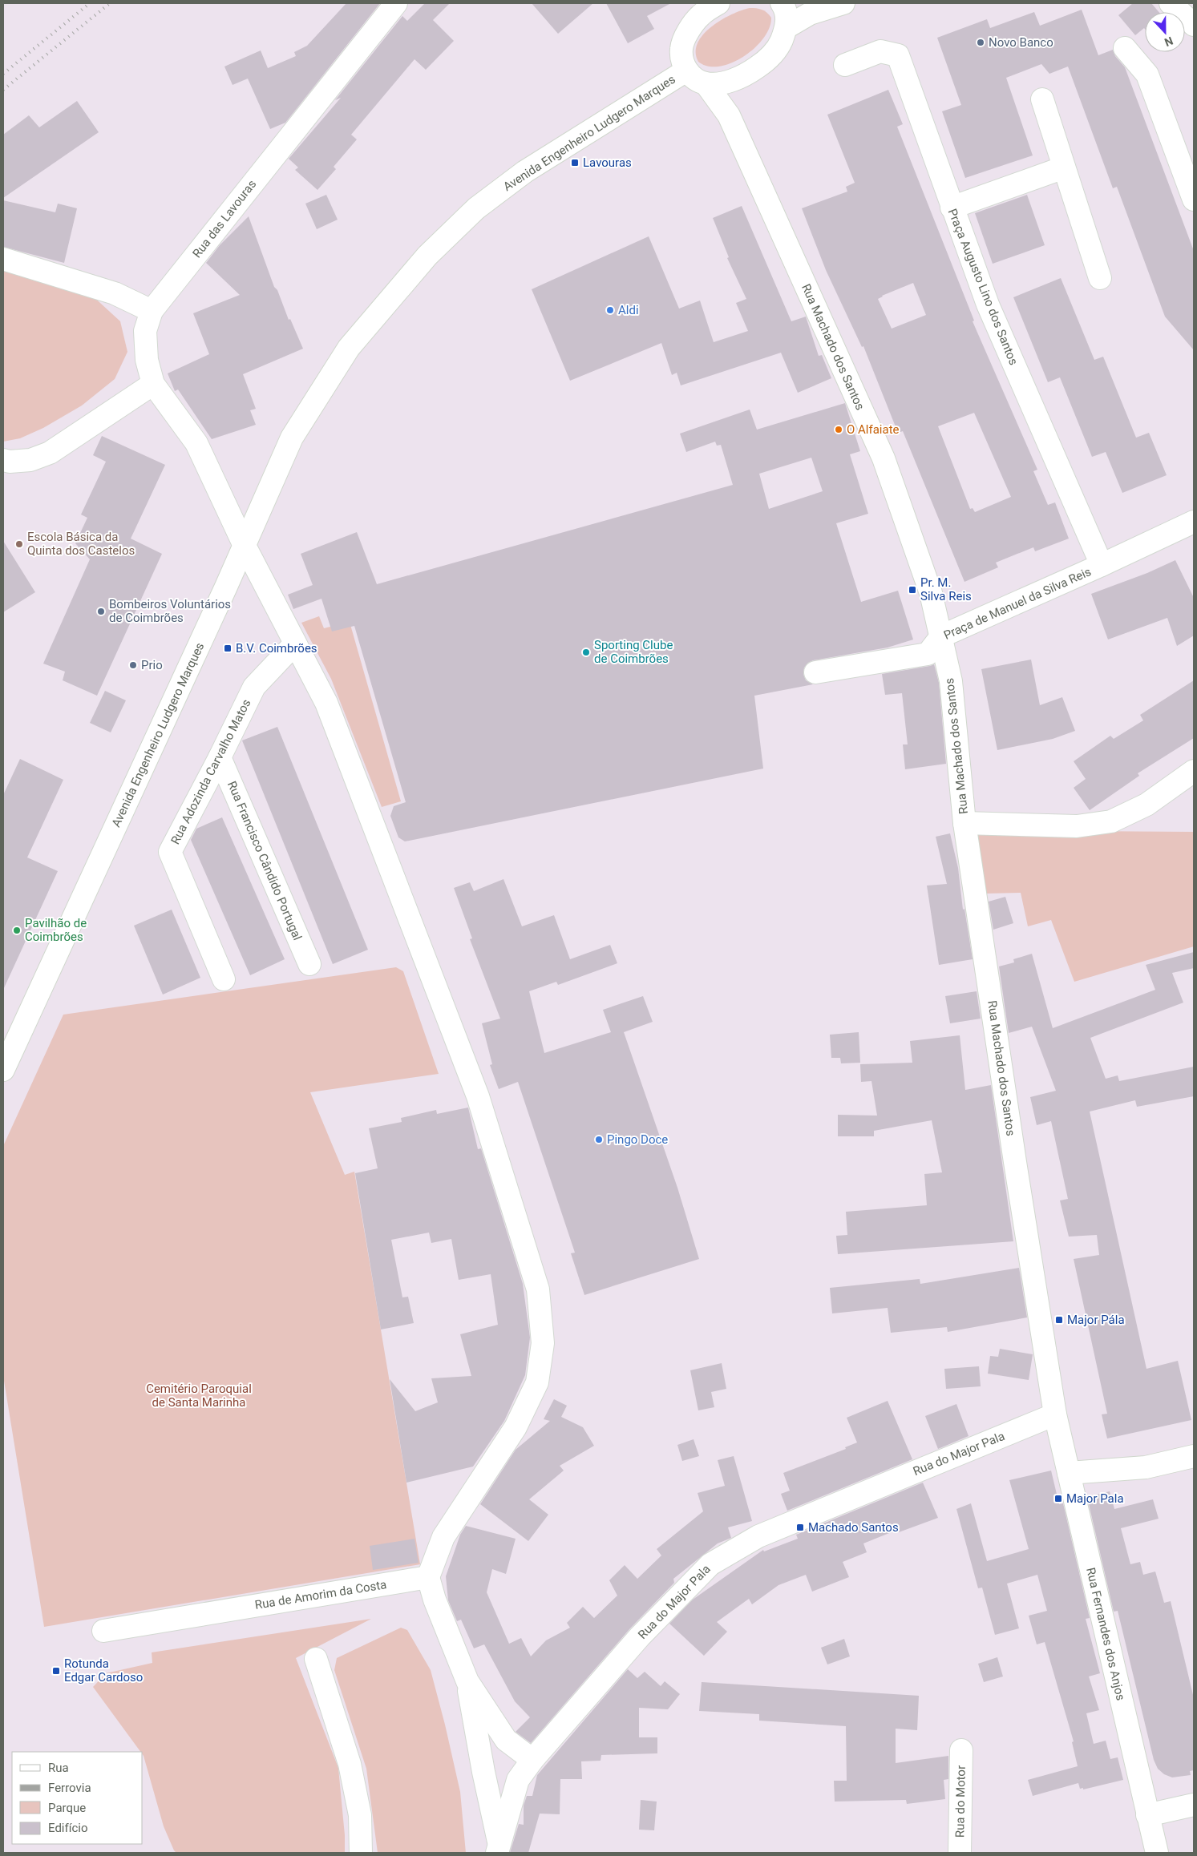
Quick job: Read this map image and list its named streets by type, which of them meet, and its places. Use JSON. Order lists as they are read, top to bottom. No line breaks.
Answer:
{"streets":{"street":["Avenida Engenheiro Ludgero Marques","Rua das Lavouras","Praça Augusto Lino dos Santos","Rua Machado dos Santos","Praça de Manuel da Silva Reis","Rua Adozinda Carvalho Matos","Rua Francisco Cândido Portugal","Rua do Major Pala","Rua de Amorim da Costa","Rua Fernandes dos Anjos","Rua do Motor"]},"crossings":[["Praça Augusto Lino dos Santos","Praça de Manuel da Silva Reis"],["Rua Machado dos Santos","Praça de Manuel da Silva Reis"],["Rua Machado dos Santos","Rua do Major Pala"],["Rua Machado dos Santos","Rua Fernandes dos Anjos"],["Rua Adozinda Carvalho Matos","Rua Francisco Cândido Portugal"],["Rua do Major Pala","Rua Fernandes dos Anjos"]],"parks":["Cemitério Paroquial de Santa Marinha"],"places":{"other":["Novo Banco","Aldi","O Alfaiate","Escola Básica da Quinta dos Castelos","Bombeiros Voluntários de Coimbrões","Sporting Clube de Coimbrões","Prio","Pavilhão de Coimbrões","Pingo Doce"],"transit":["Lavouras","Pr. M. Silva Reis","B.V. Coimbrões","Major Pála","Major Pala","Machado Santos","Rotunda Edgar Cardoso"]},"legend":["Rua","Ferrovia","Parque","Edifício"],"north":"bottom"}
